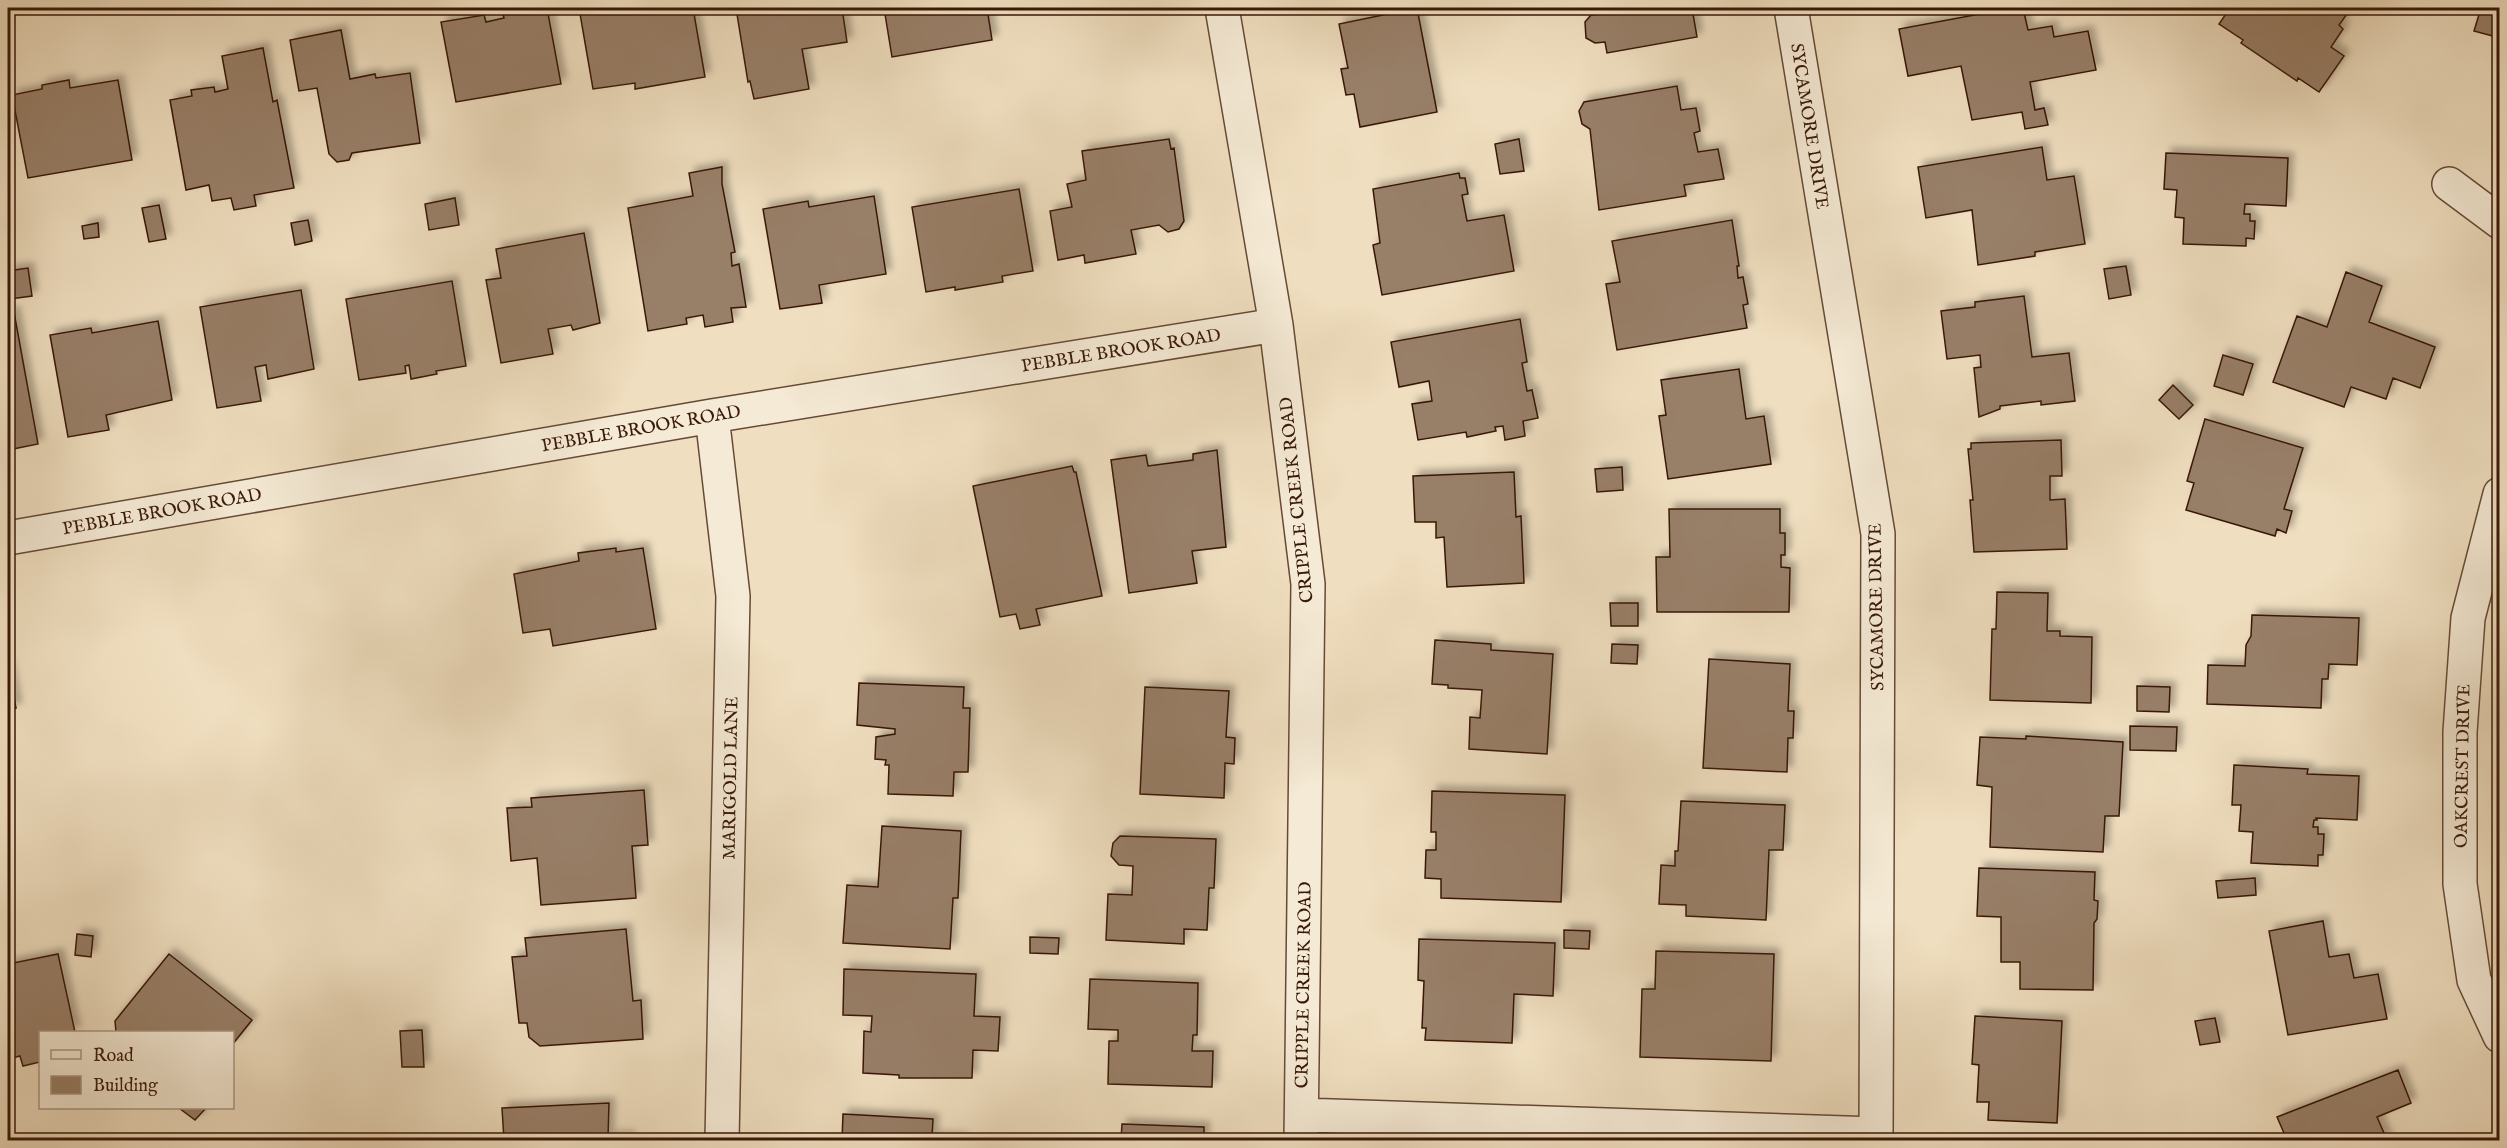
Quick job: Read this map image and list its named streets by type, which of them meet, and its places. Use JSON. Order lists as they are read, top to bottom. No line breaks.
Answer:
{"streets":{"street":["SYCAMORE DRIVE","PEBBLE BROOK ROAD","CRIPPLE CREEK ROAD","OAKCREST DRIVE","MARIGOLD LANE"]},"crossings":[["PEBBLE BROOK ROAD","CRIPPLE CREEK ROAD"],["PEBBLE BROOK ROAD","MARIGOLD LANE"]],"legend":["Road","Building"]}
